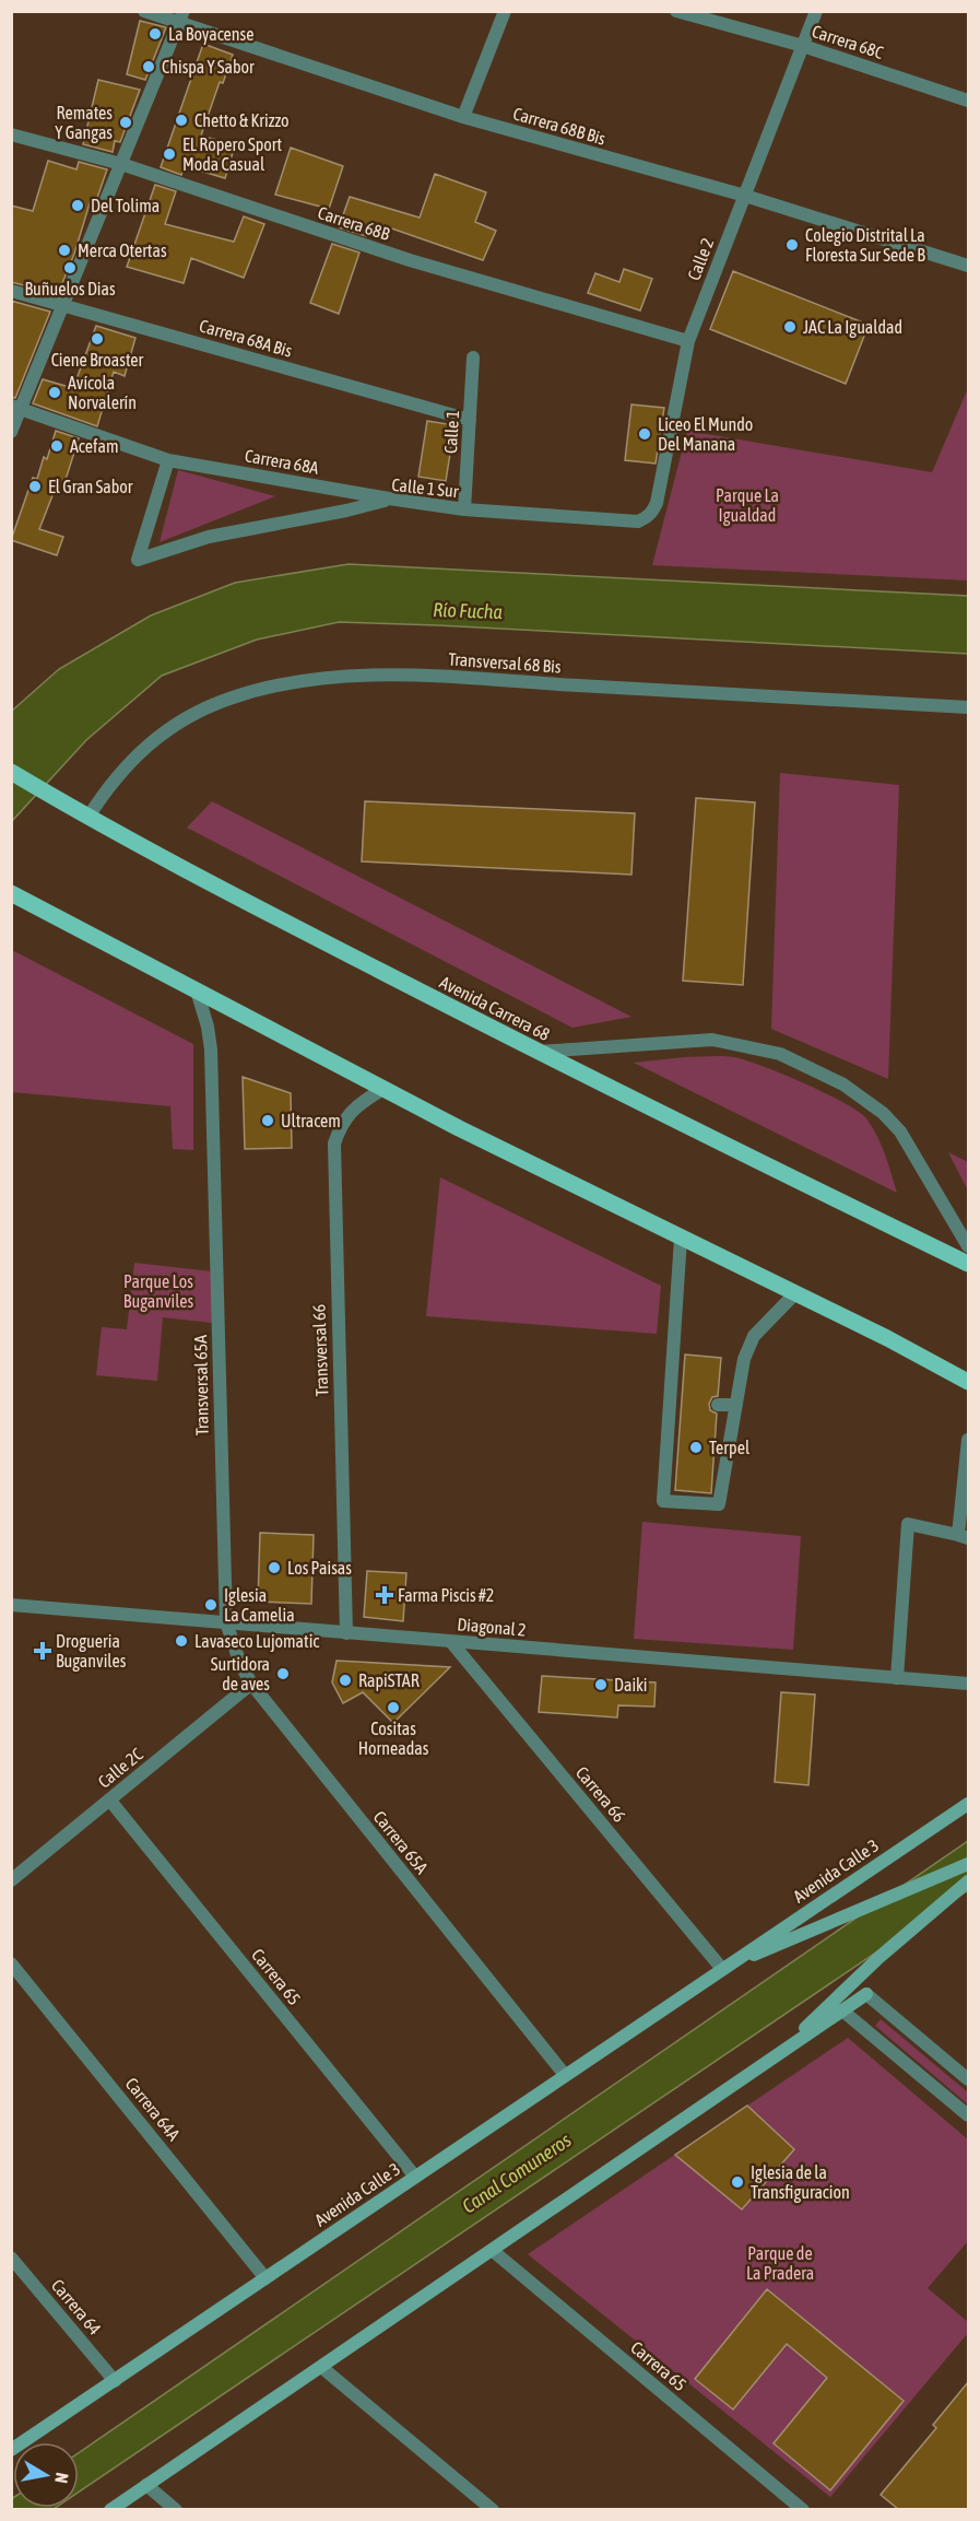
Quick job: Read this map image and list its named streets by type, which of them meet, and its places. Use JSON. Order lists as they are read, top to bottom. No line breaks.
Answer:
{"streets":{"main road":["Avenida Carrera 68","Avenida Calle 3"],"street":["Carrera 68C","Carrera 68B Bis","Carrera 68B","Calle 2","Carrera 68A Bis","Calle 1","Carrera 68A","Calle 1 Sur","Transversal 68 Bis","Transversal 66","Transversal 65A","Diagonal 2","Calle 2C","Carrera 66","Carrera 65A","Carrera 65","Carrera 64A","Carrera 64"]},"crossings":[["Carrera 68C","Calle 2"],["Carrera 68B Bis","Calle 2"],["Carrera 68B","Calle 2"],["Calle 2","Calle 1 Sur"],["Carrera 68A Bis","Calle 1"],["Calle 1","Calle 1 Sur"],["Carrera 68A","Calle 1 Sur"],["Transversal 68 Bis","Avenida Carrera 68"],["Transversal 66","Diagonal 2"],["Transversal 65A","Diagonal 2"],["Transversal 65A","Carrera 65A"],["Diagonal 2","Carrera 66"],["Diagonal 2","Carrera 65A"],["Calle 2C","Carrera 65A"],["Calle 2C","Carrera 65"],["Carrera 66","Avenida Calle 3"],["Carrera 65A","Avenida Calle 3"],["Avenida Calle 3","Carrera 65"],["Avenida Calle 3","Carrera 64A"],["Avenida Calle 3","Carrera 64"]],"water":["Río Fucha","Canal Comuneros"],"parks":["Parque La Igualdad","Parque Los Buganviles","Parque de La Pradera"],"places":{"other":["La Boyacense","Chispa Y Sabor","Chetto & Krizzo","Remates Y Gangas","EL Ropero Sport Moda Casual","Del Tolima","Colegio Distrital La Floresta Sur Sede B","Merca Otertas","Buñuelos Dias","JAC La Igualdad","Ciene Broaster","Avícola Norvalerín","Liceo El Mundo Del Manana","Acefam","El Gran Sabor","Ultracem","Terpel","Los Paisas","Iglesia La Camelia","Lavaseco Lujomatic","Surtidora de aves","RapiSTAR","Daiki","Cositas Horneadas","Iglesia de la Transfiguracion"],"health":["Farma Piscis #2","Drogueria Buganviles"]},"north":"right"}
